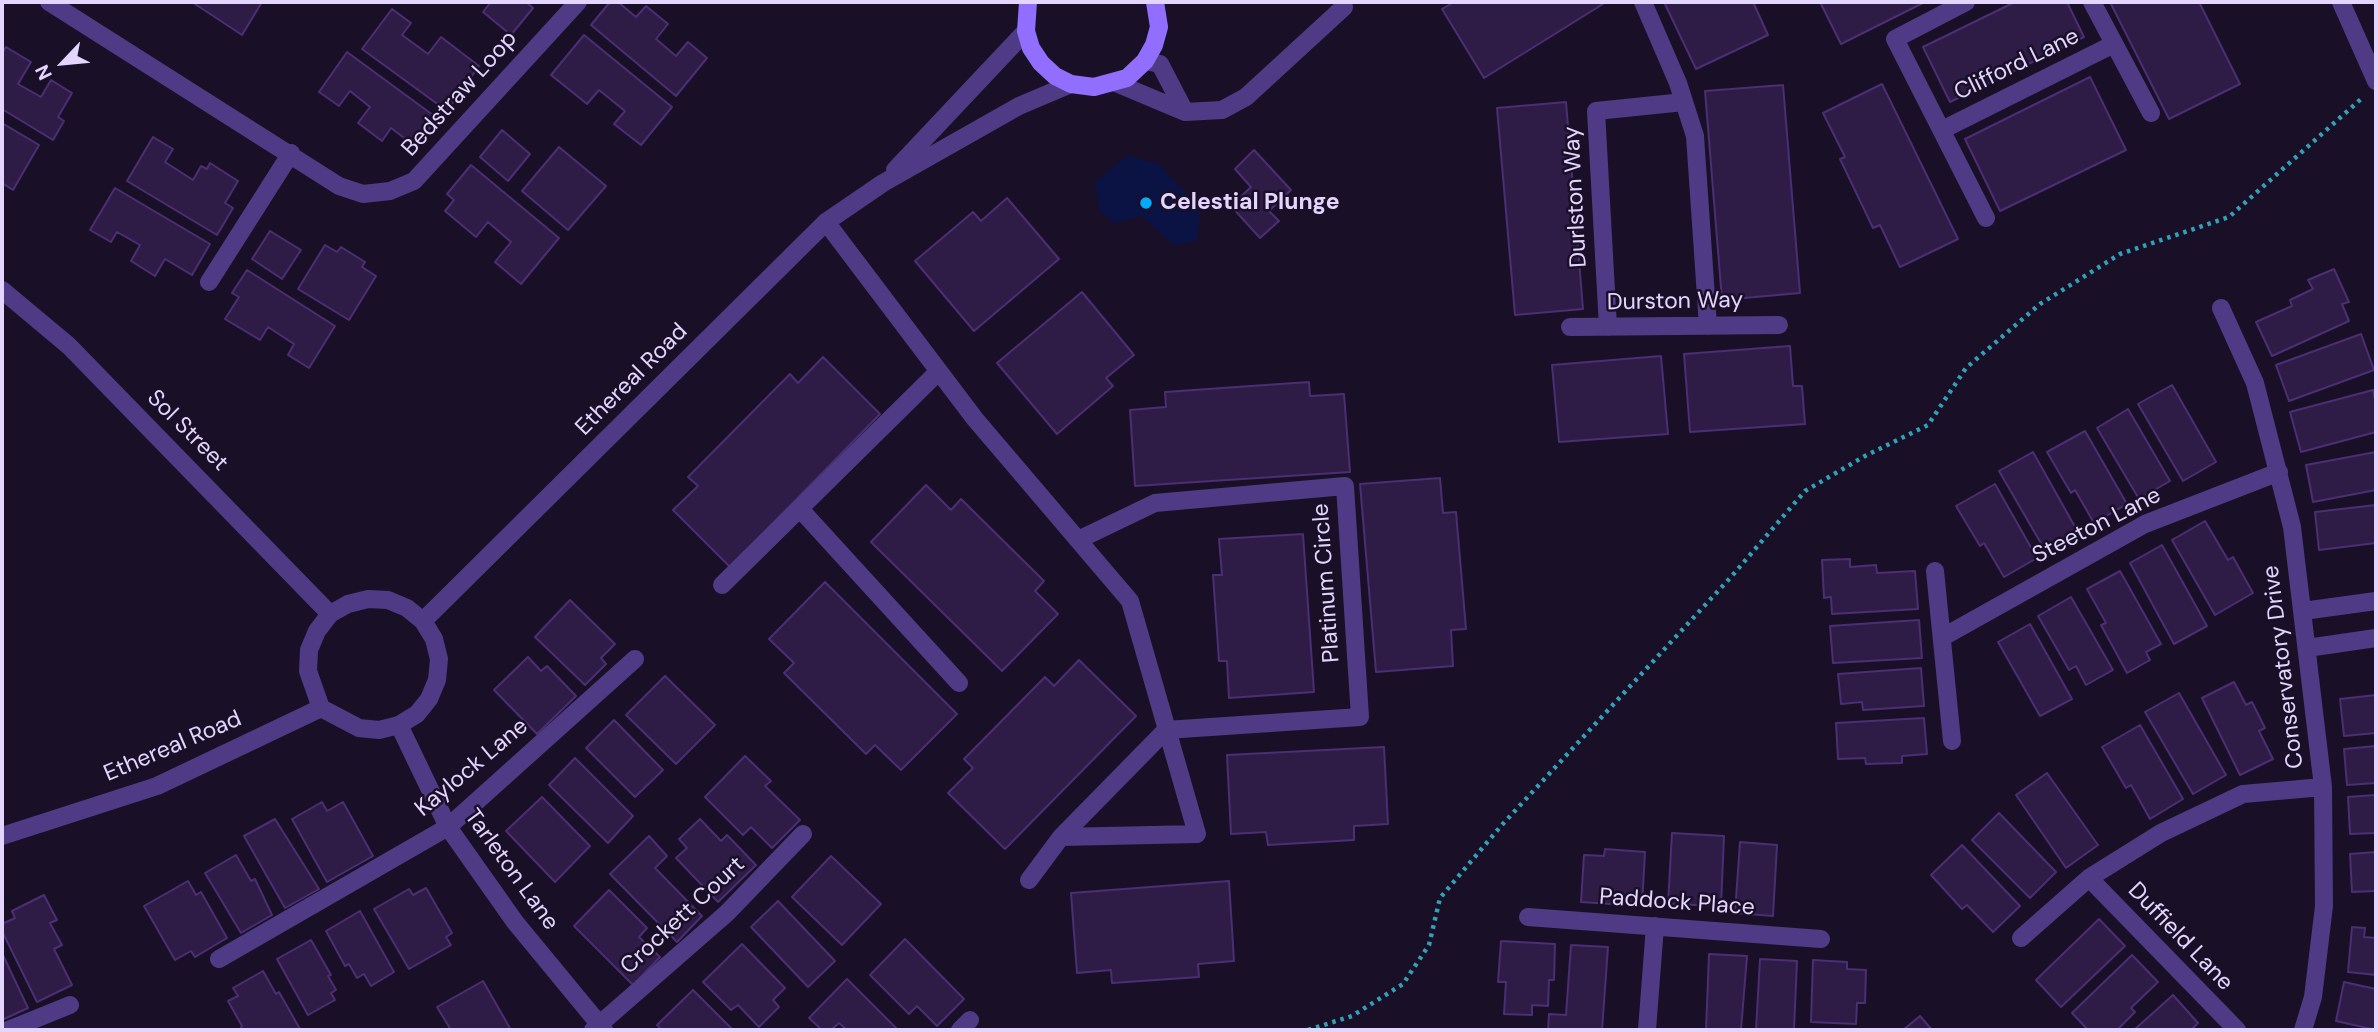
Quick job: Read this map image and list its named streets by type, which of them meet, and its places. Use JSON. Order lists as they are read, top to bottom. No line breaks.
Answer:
{"streets":{"main road":["Ethereal Road"],"street":["Clifford Lane","Bedstraw Loop","Durlston Way","Durston Way","Sol Street","Steeton Lane","Platinum Circle","Conservatory Drive","Kaylock Lane","Tarleton Lane","Paddock Place","Crockett Court","Duffield Lane"]},"crossings":[["Durlston Way","Durston Way"],["Ethereal Road","Sol Street"],["Ethereal Road","Tarleton Lane"],["Sol Street","Tarleton Lane"],["Steeton Lane","Conservatory Drive"],["Kaylock Lane","Tarleton Lane"],["Tarleton Lane","Crockett Court"]],"places":["Celestial Plunge"],"north":"bottom left"}
